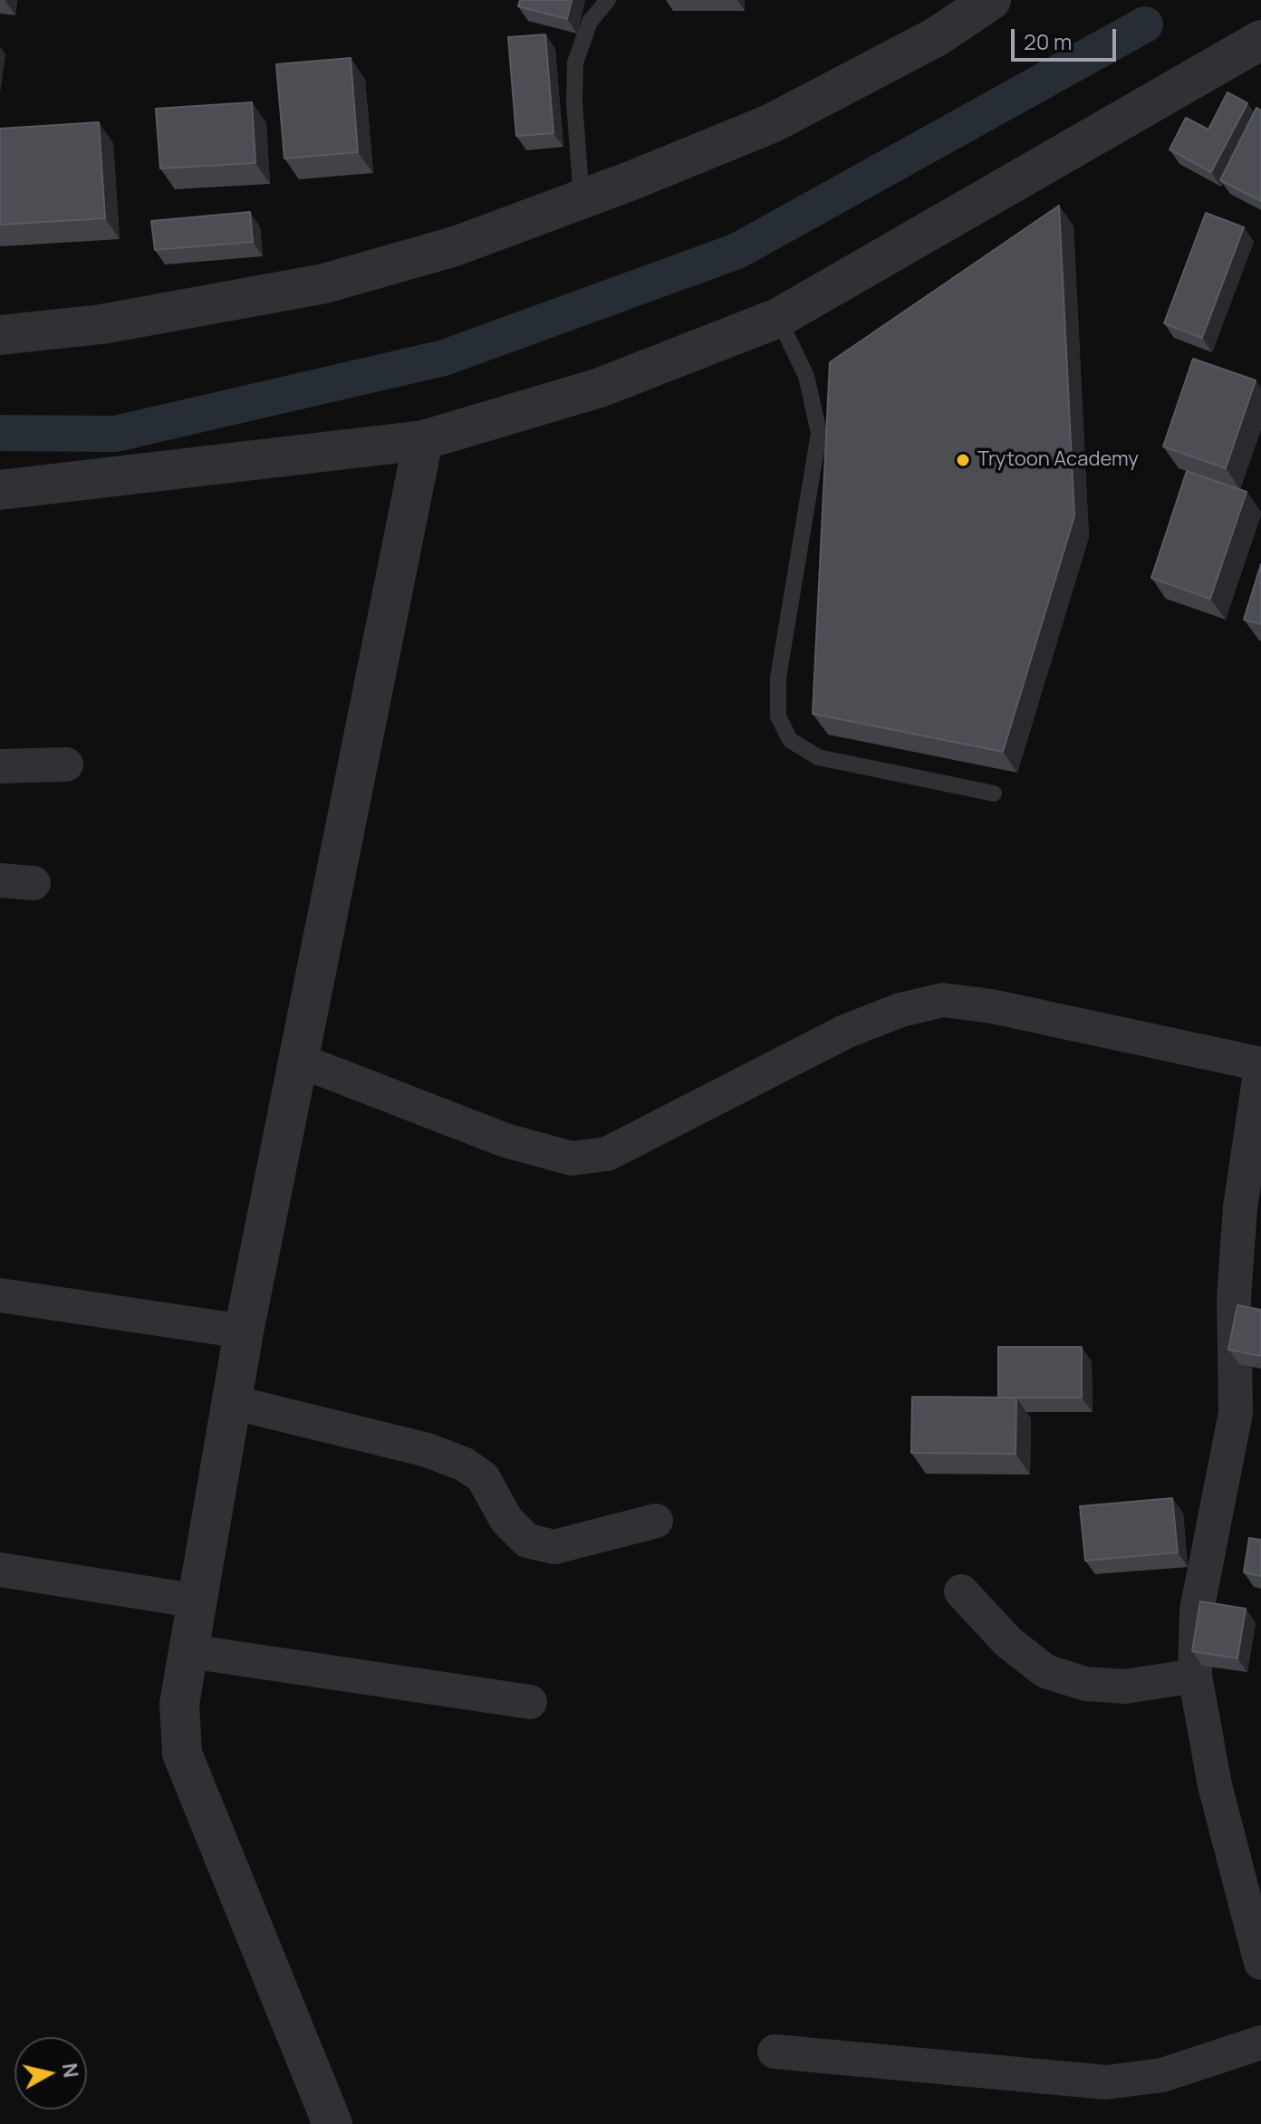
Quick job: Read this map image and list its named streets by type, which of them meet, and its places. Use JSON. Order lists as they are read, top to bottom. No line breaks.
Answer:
{"places":["Trytoon Academy"],"scale_bar":"20 m","north":"right"}
